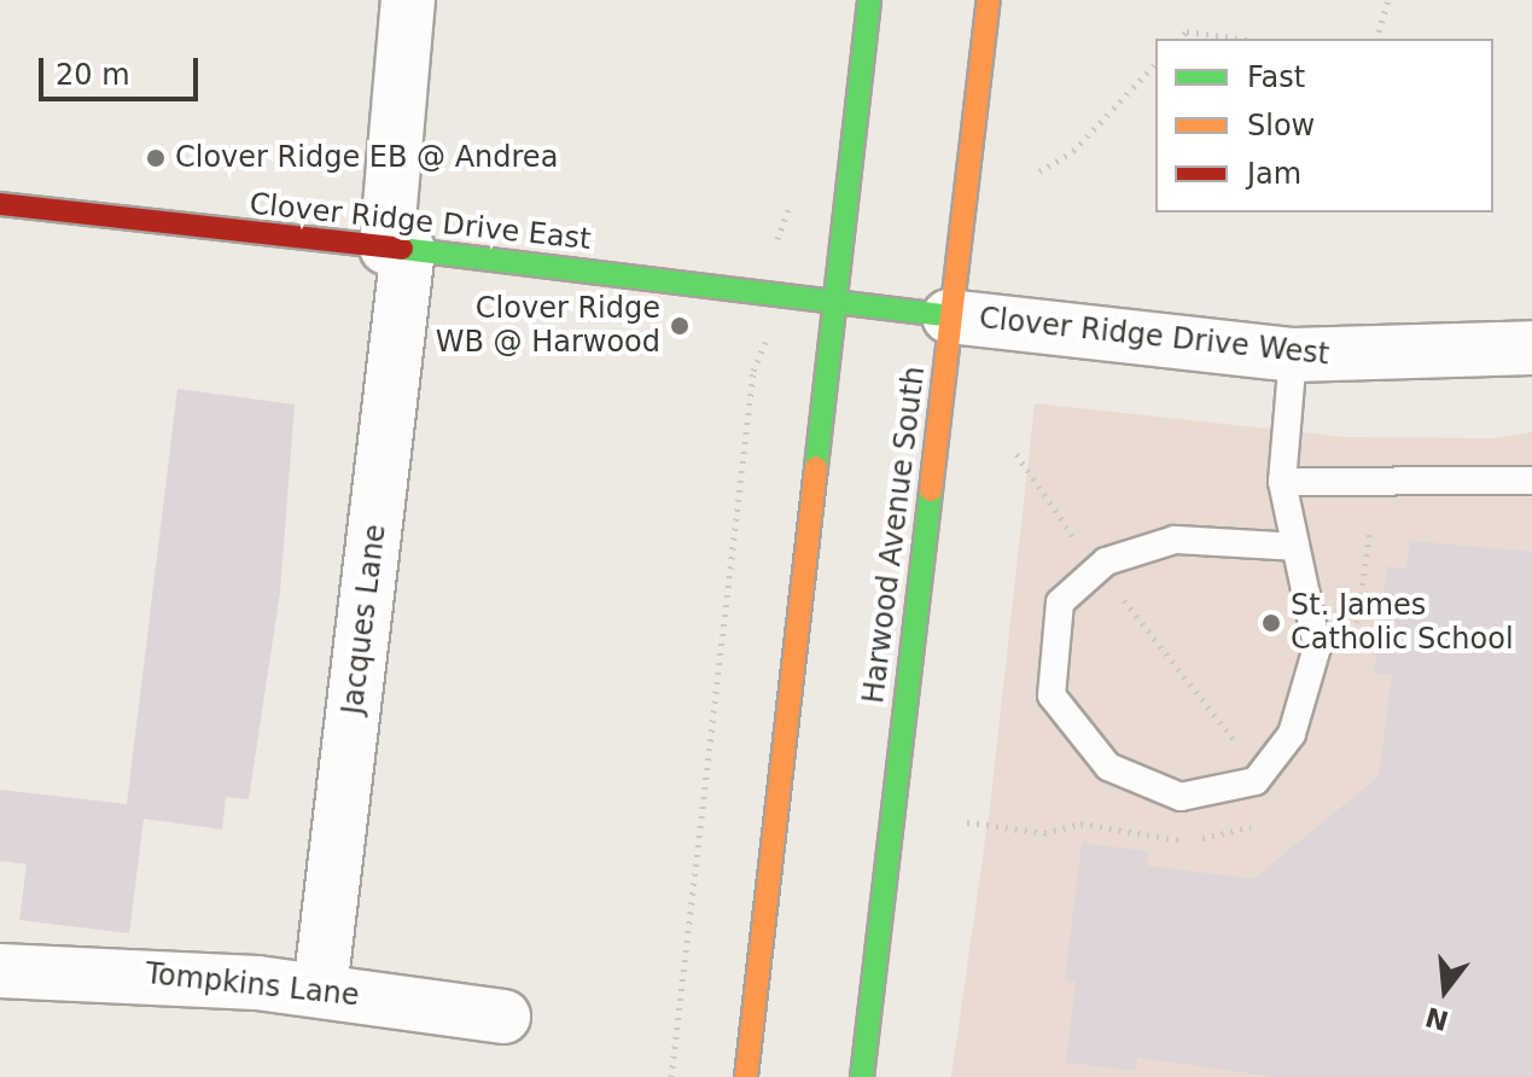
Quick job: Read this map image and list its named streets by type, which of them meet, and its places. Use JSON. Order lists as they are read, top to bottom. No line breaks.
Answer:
{"streets":{"main road":["Clover Ridge Drive East","Clover Ridge Drive West","Harwood Avenue South"],"street":["Jacques Lane","Tompkins Lane"]},"crossings":[["Clover Ridge Drive East","Clover Ridge Drive West"],["Clover Ridge Drive East","Jacques Lane"],["Clover Ridge Drive West","Harwood Avenue South"],["Jacques Lane","Tompkins Lane"]],"places":["Clover Ridge EB @ Andrea","Clover Ridge WB @ Harwood","St. James Catholic School"],"legend":["Fast","Slow","Jam"],"scale_bar":"20 m","north":"bottom"}
